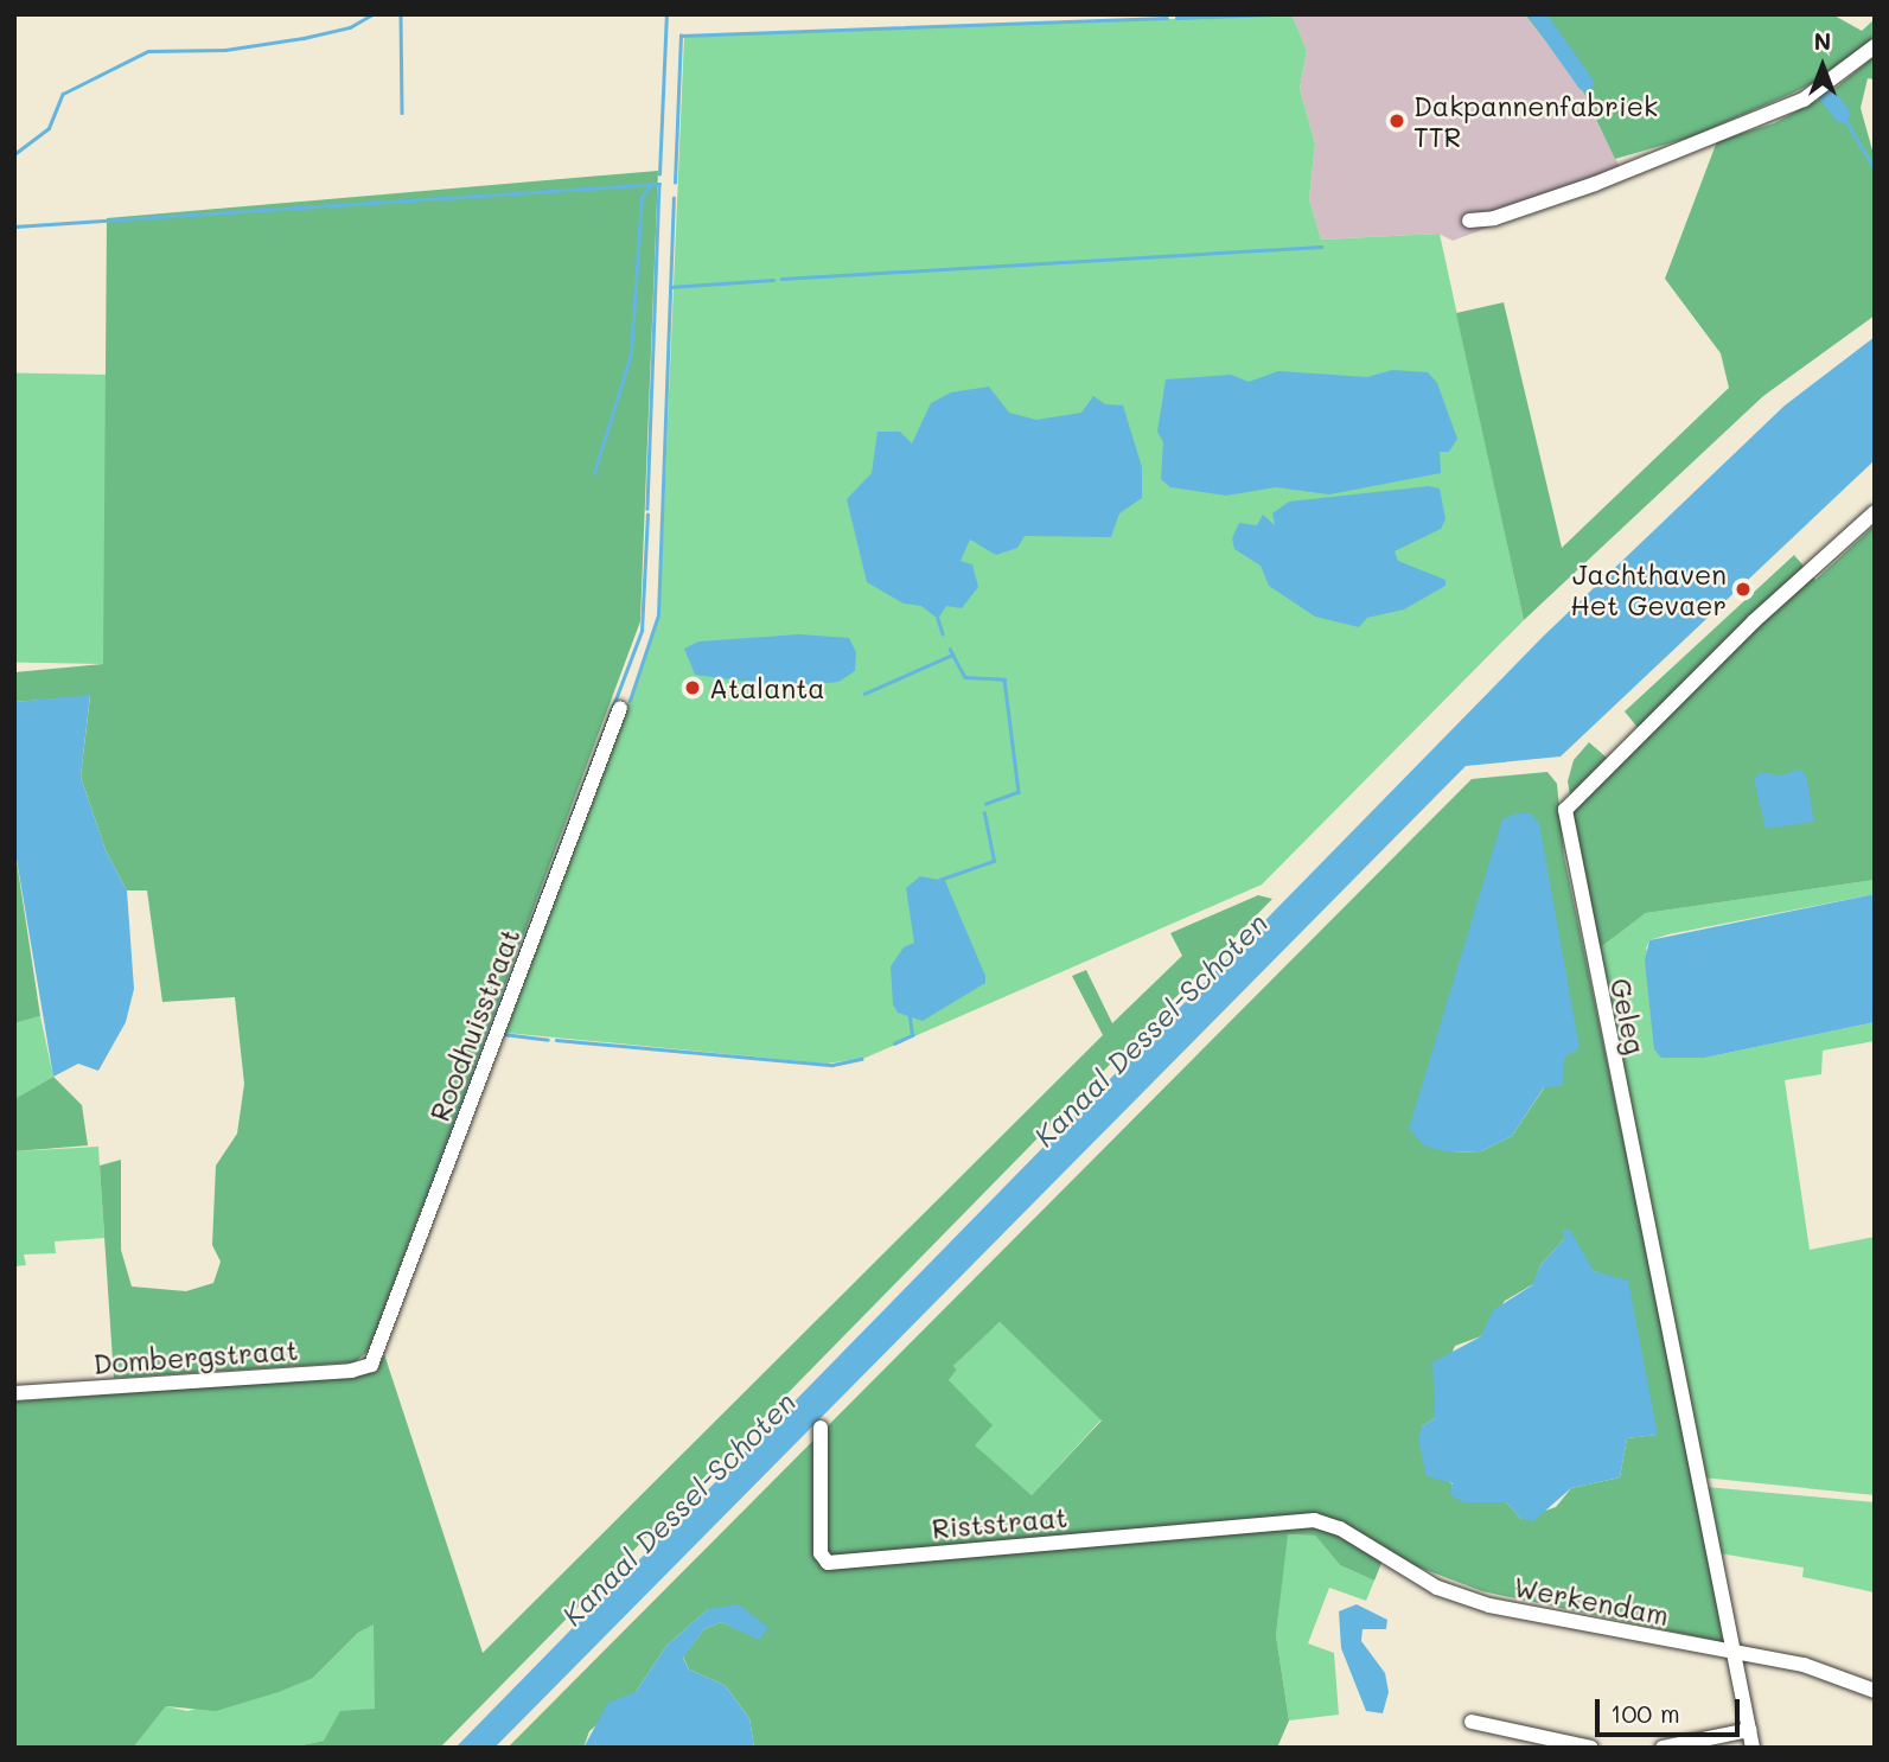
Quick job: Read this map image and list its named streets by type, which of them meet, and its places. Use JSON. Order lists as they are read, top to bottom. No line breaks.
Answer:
{"streets":{"street":["Geleg","Roodhuisstraat","Dombergstraat","Riststraat","Werkendam"]},"crossings":[["Geleg","Werkendam"],["Roodhuisstraat","Dombergstraat"],["Riststraat","Werkendam"]],"water":["Kanaal Dessel-Schoten"],"places":["Dakpannenfabriek TTR","Jachthaven Het Gevaer","Atalanta"],"scale_bar":"100 m","north":"top"}
